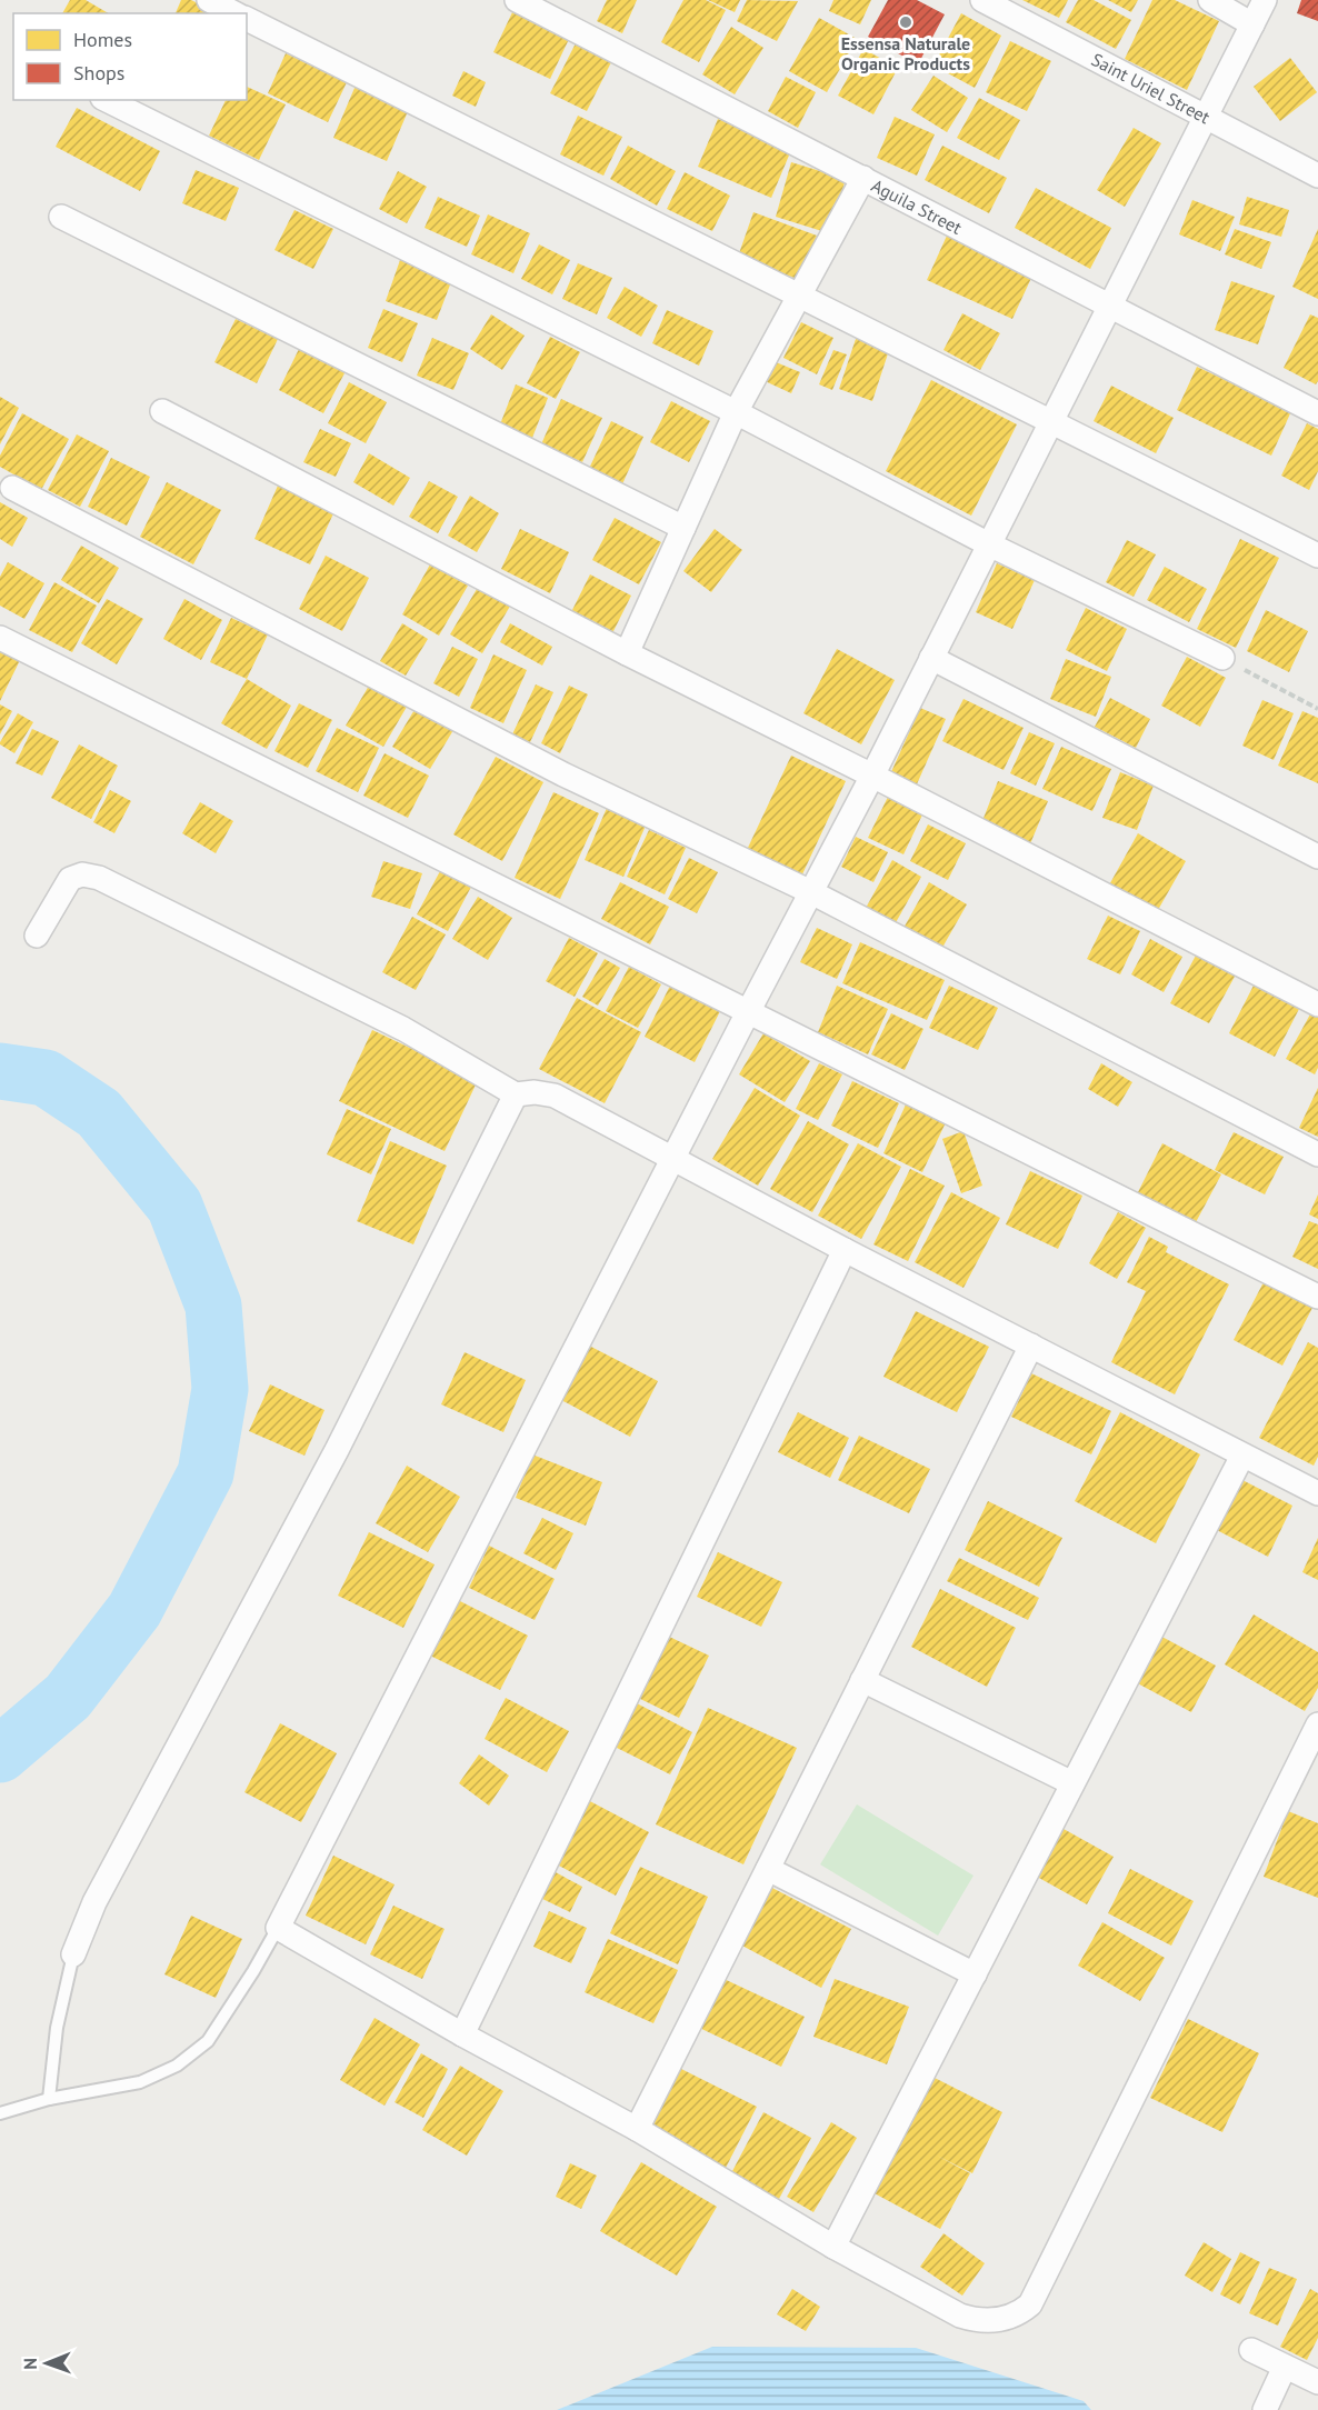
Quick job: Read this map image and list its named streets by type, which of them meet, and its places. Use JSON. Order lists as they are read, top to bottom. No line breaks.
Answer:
{"streets":{"street":["Saint Uriel Street","Aguila Street"]},"places":["Essensa Naturale Organic Products"],"legend":["Homes","Shops"],"north":"left"}
